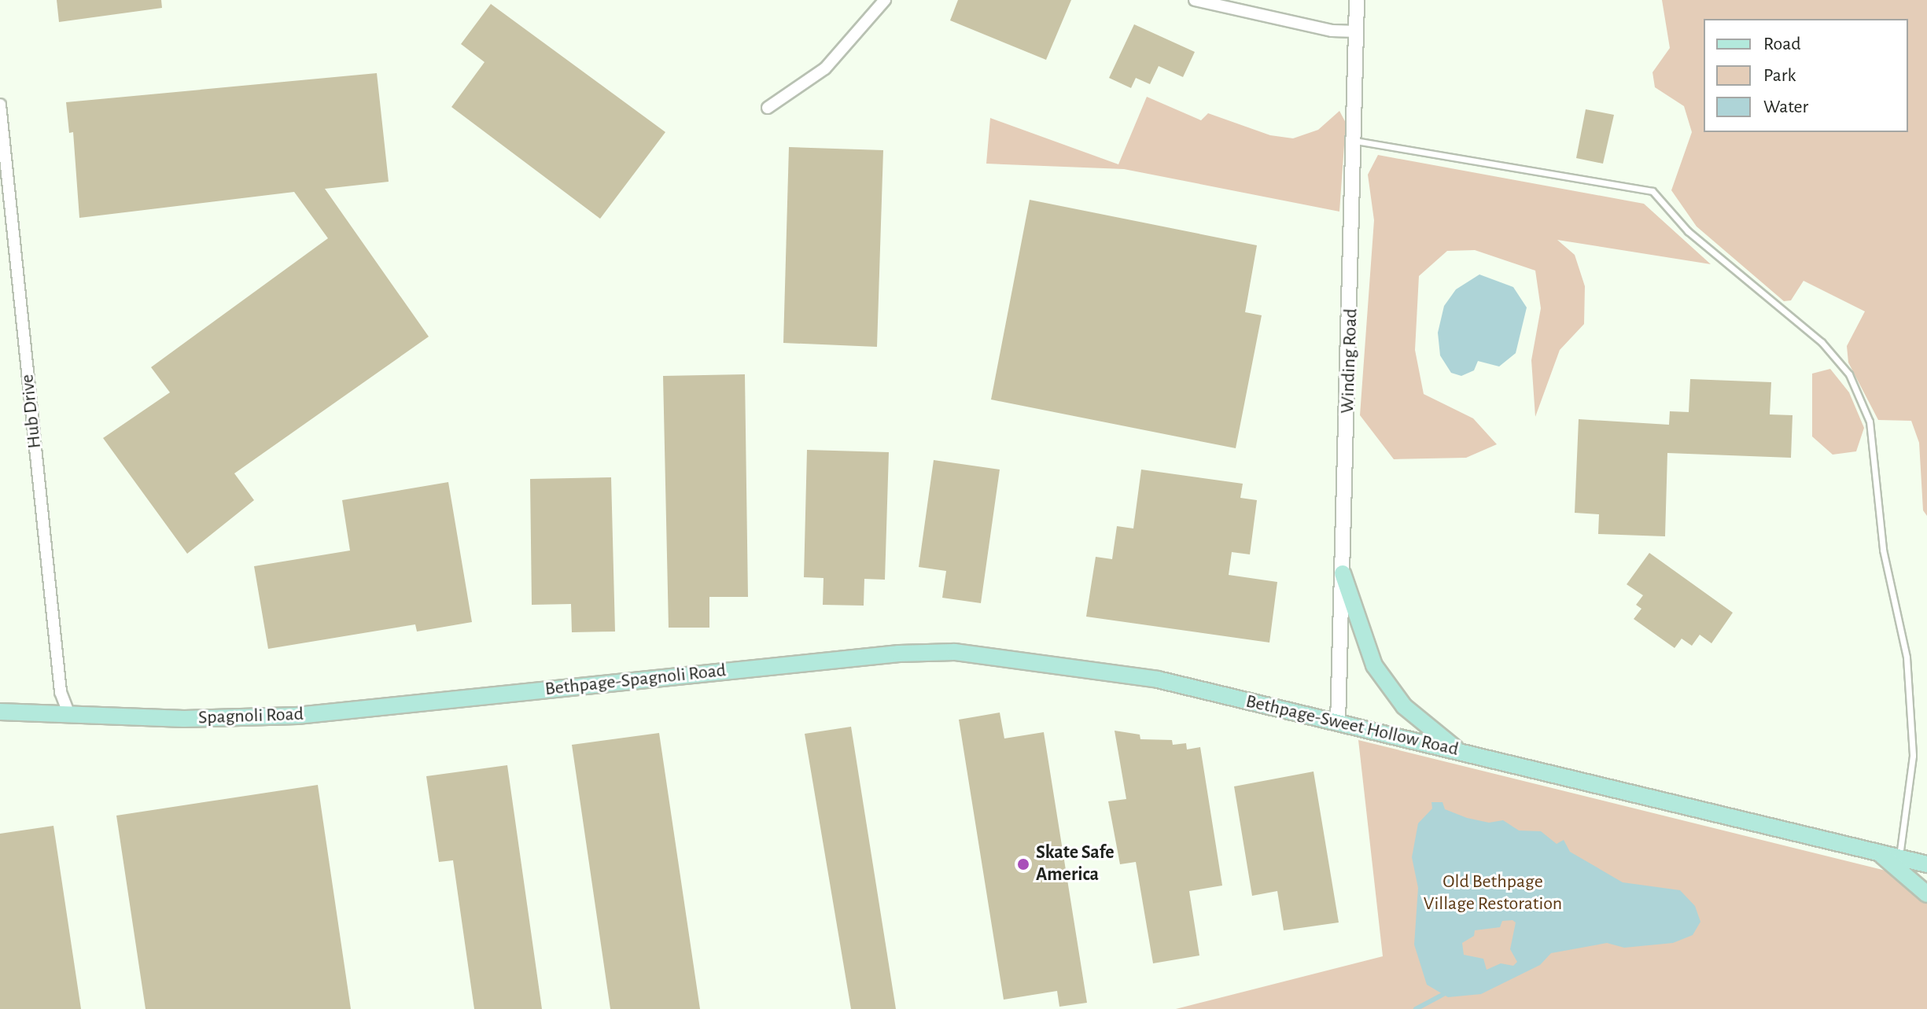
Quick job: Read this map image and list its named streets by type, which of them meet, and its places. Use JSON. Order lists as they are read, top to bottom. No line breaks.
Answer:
{"streets":{"main road":["Bethpage-Spagnoli Road","Spagnoli Road","Bethpage-Sweet Hollow Road"],"street":["Winding Road","Hub Drive"]},"crossings":[["Winding Road","Bethpage-Sweet Hollow Road"],["Hub Drive","Spagnoli Road"],["Bethpage-Spagnoli Road","Spagnoli Road"],["Bethpage-Spagnoli Road","Bethpage-Sweet Hollow Road"]],"parks":["Old Bethpage Village Restoration"],"places":["Skate Safe America"],"legend":["Road","Park","Water"]}
